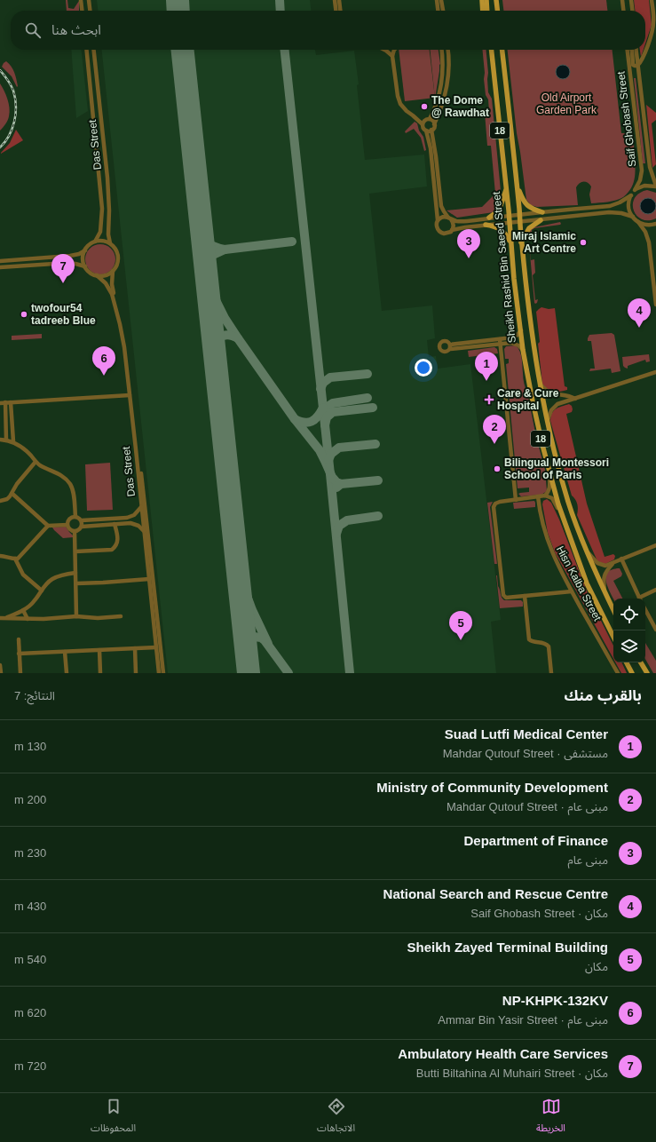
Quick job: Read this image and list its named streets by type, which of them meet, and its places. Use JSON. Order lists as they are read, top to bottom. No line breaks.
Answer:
{"streets":{"main road":["18","Sheikh Rashid Bin Saeed Street"],"street":["Saif Ghobash Street","Das Street","Hisn Kalba Street"]},"parks":["Old Airport Garden Park"],"places":{"other":["The Dome @ Rawdhat","Miraj Islamic Art Centre","twofour54 tadreeb Blue","Bilingual Montessori School of Paris"],"health":["Care & Cure Hospital"]},"page":{"search":"ابحث هنا","pins":["3","7","4","6","1","2","5"],"heading":["بالقرب منك","النتائج: 7"],"list":[{"mark":"1","name":"Suad Lutfi Medical Center","note":"مستشفى · Mahdar Qutouf Street","value":"130 m"},{"mark":"2","name":"Ministry of Community Development","note":"مبنى عام · Mahdar Qutouf Street","value":"200 m"},{"mark":"3","name":"Department of Finance","note":"مبنى عام","value":"230 m"},{"mark":"4","name":"National Search and Rescue Centre","note":"مكان · Saif Ghobash Street","value":"430 m"},{"mark":"5","name":"Sheikh Zayed Terminal Building","note":"مكان","value":"540 m"},{"mark":"6","name":"NP-KHPK-132KV","note":"مبنى عام · Ammar Bin Yasir Street","value":"620 m"},{"mark":"7","name":"Ambulatory Health Care Services","note":"مكان · Butti Biltahina Al Muhairi Street","value":"720 m"}],"nav":["الخريطة","الاتجاهات","المحفوظات"]}}
